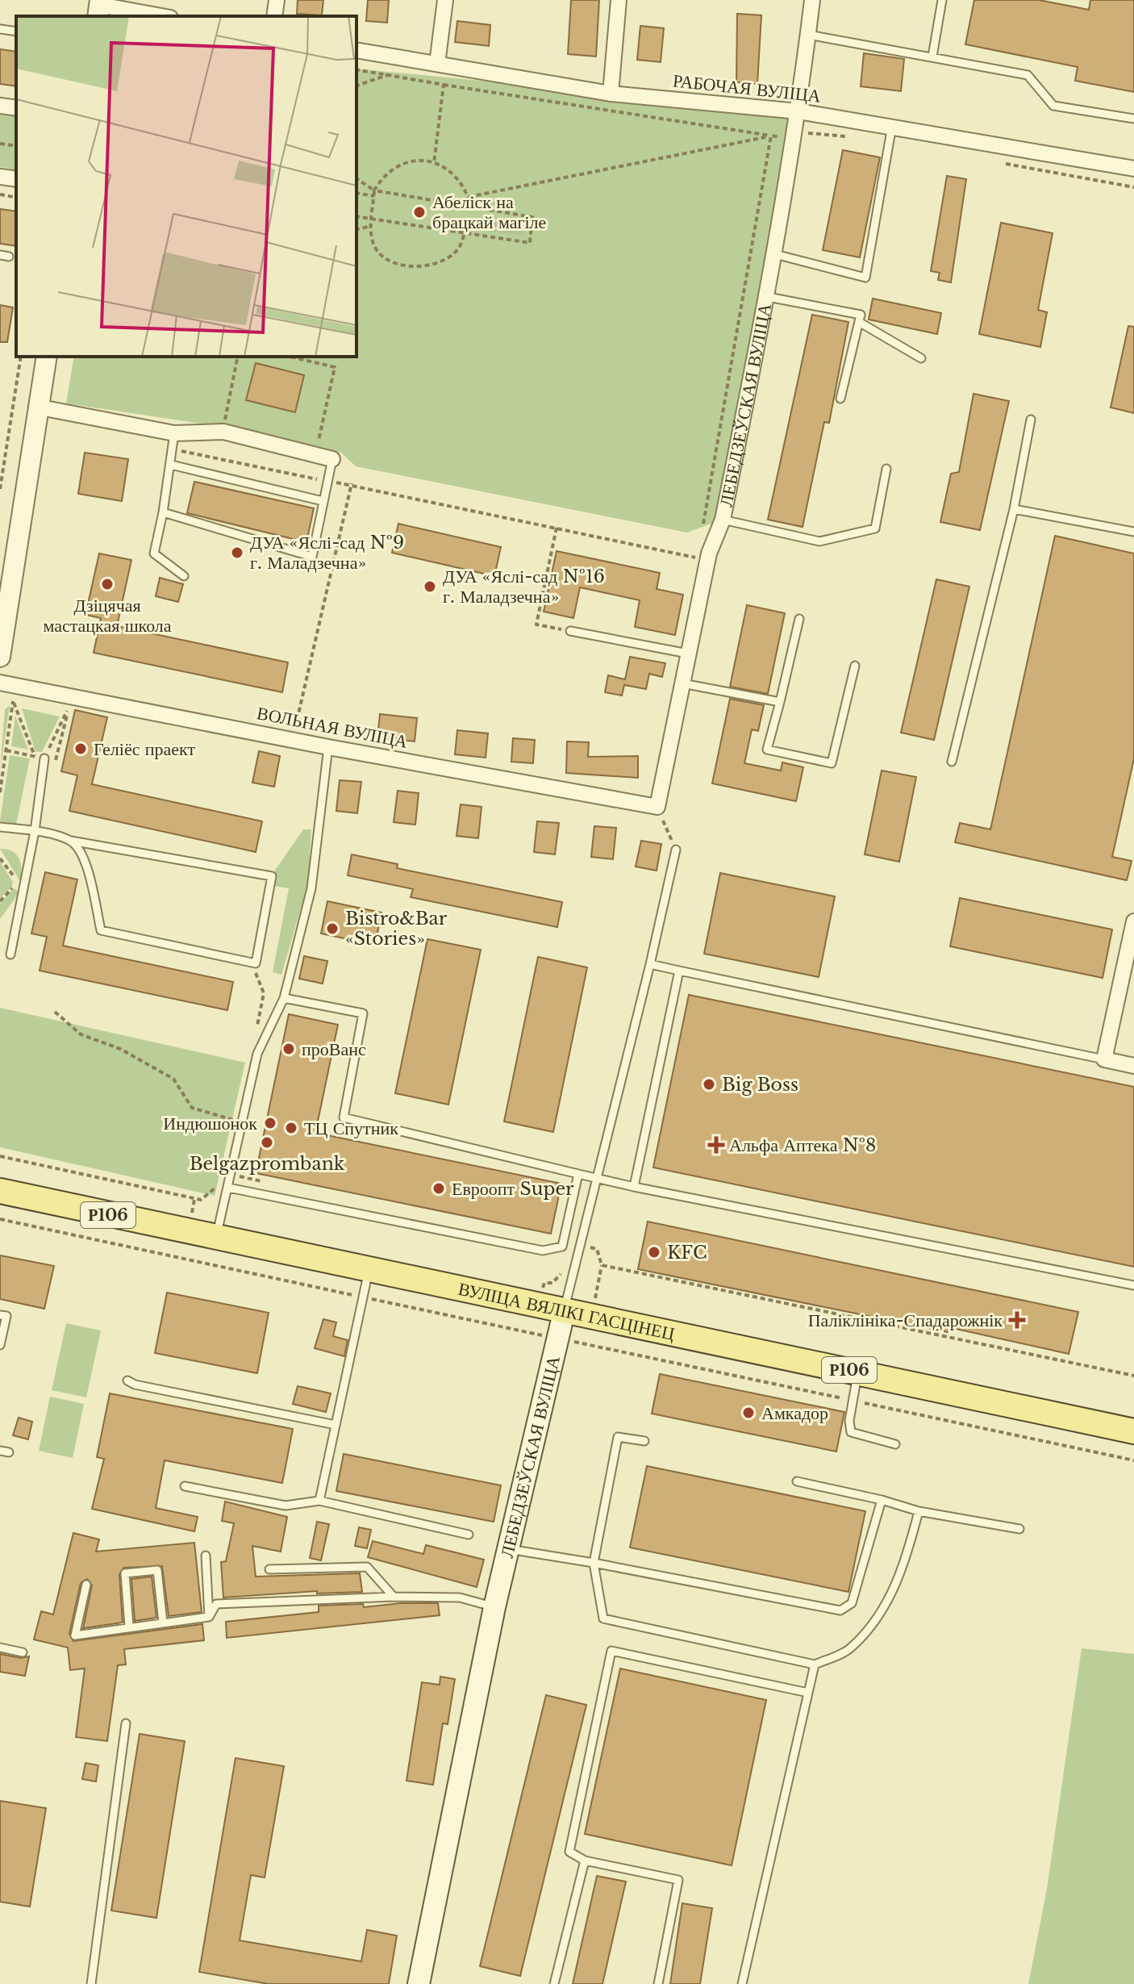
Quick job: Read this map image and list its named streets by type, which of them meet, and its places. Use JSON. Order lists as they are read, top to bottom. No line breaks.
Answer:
{"streets":{"main road":["ЛЕБЕДЗЕЎСКАЯ ВУЛІЦА","Р106","ВУЛІЦА ВЯЛІКІ ГАСЦІНЕЦ"],"street":["РАБОЧАЯ ВУЛІЦА","ВОЛЬНАЯ ВУЛІЦА"]},"crossings":[["РАБОЧАЯ ВУЛІЦА","ЛЕБЕДЗЕЎСКАЯ ВУЛІЦА"],["ЛЕБЕДЗЕЎСКАЯ ВУЛІЦА","ВОЛЬНАЯ ВУЛІЦА"],["ЛЕБЕДЗЕЎСКАЯ ВУЛІЦА","ВУЛІЦА ВЯЛІКІ ГАСЦІНЕЦ"]],"places":{"other":["Абеліск на брацкай магіле","ДУА «Яслі-сад №9 г. Маладзечна»","Дзіцячая мастацкая школа","ДУА «Яслі-сад №16 г. Маладзечна»","Геліёс праект","Bistro&Bar «Stories»","проВанс","Big Boss","Индюшонок","ТЦ Спутник","Belgazprombank","Евроопт Super","KFC","Амкадор"],"health":["Альфа Аптека №8","Паліклініка-Спадарожнік"]}}
